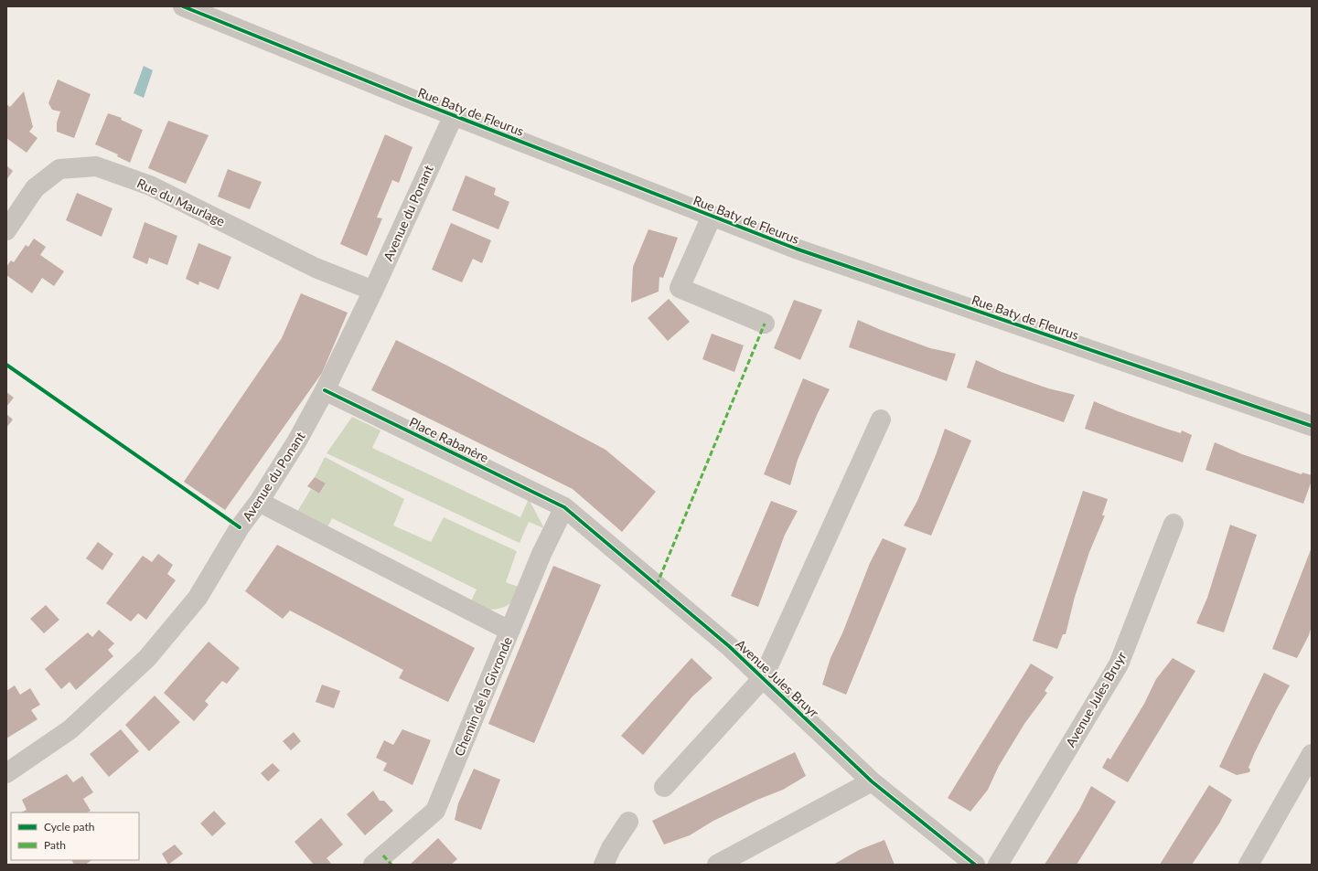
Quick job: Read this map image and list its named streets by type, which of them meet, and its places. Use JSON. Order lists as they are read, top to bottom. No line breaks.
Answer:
{"streets":{"street":["Rue Baty de Fleurus","Rue du Maurlage","Avenue du Ponant","Place Rabanère","Avenue Jules Bruyr","Chemin de la Givronde"]},"crossings":[["Rue Baty de Fleurus","Avenue du Ponant"],["Rue du Maurlage","Avenue du Ponant"],["Avenue du Ponant","Place Rabanère"],["Place Rabanère","Avenue Jules Bruyr"],["Place Rabanère","Chemin de la Givronde"],["Avenue Jules Bruyr","Chemin de la Givronde"]],"legend":["Cycle path","Path"]}
